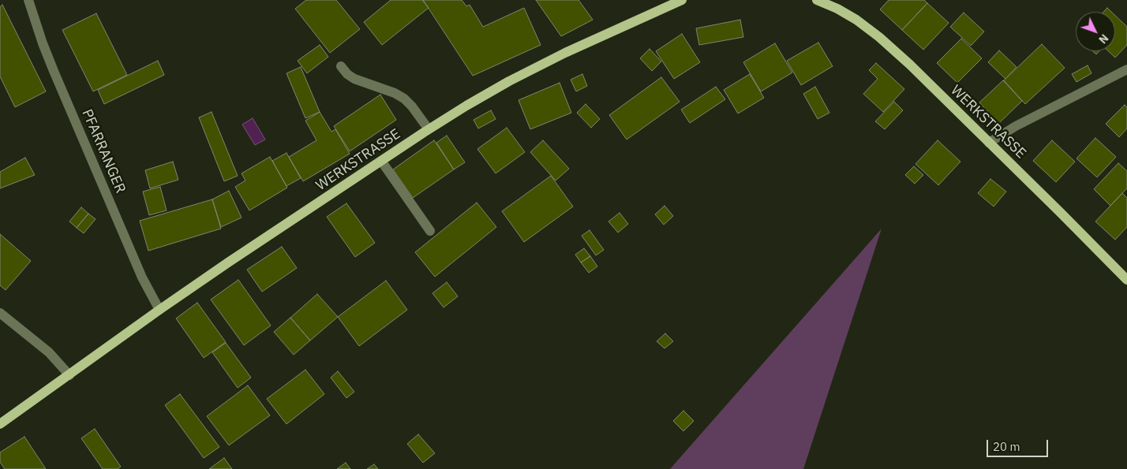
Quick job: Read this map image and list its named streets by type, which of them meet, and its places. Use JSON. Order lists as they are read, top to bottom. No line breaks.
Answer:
{"streets":{"main road":["WERKSTRASSE"],"street":["PFARRANGER"]},"crossings":[["WERKSTRASSE","PFARRANGER"]],"scale_bar":"20 m","north":"bottom right"}
